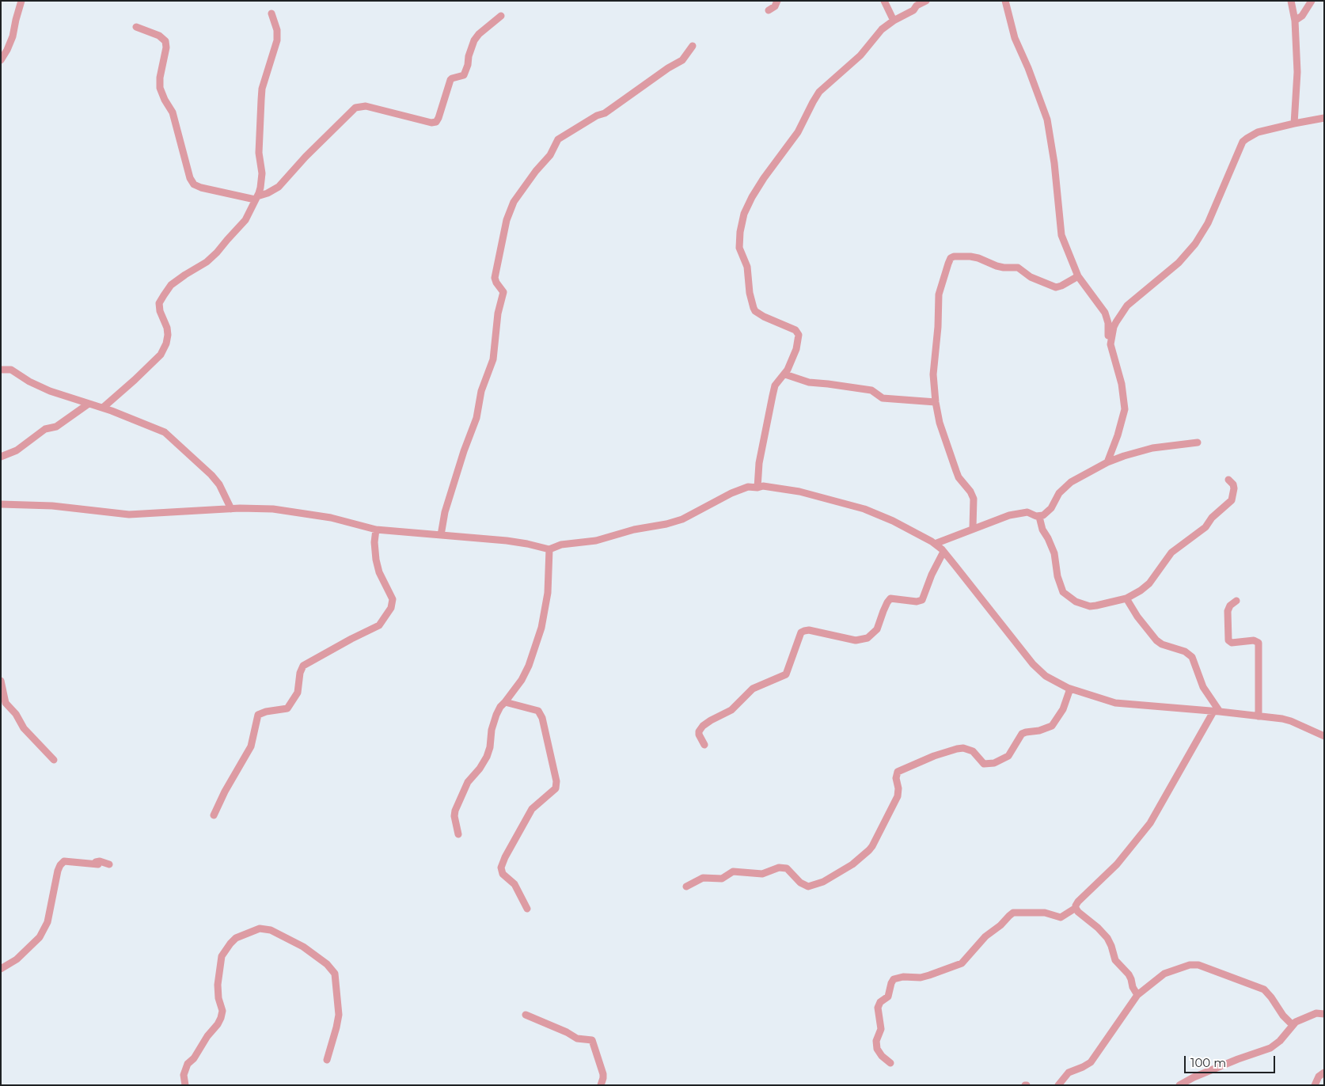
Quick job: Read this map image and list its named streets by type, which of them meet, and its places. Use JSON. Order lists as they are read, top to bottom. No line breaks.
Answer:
{"scale_bar":"100 m"}
